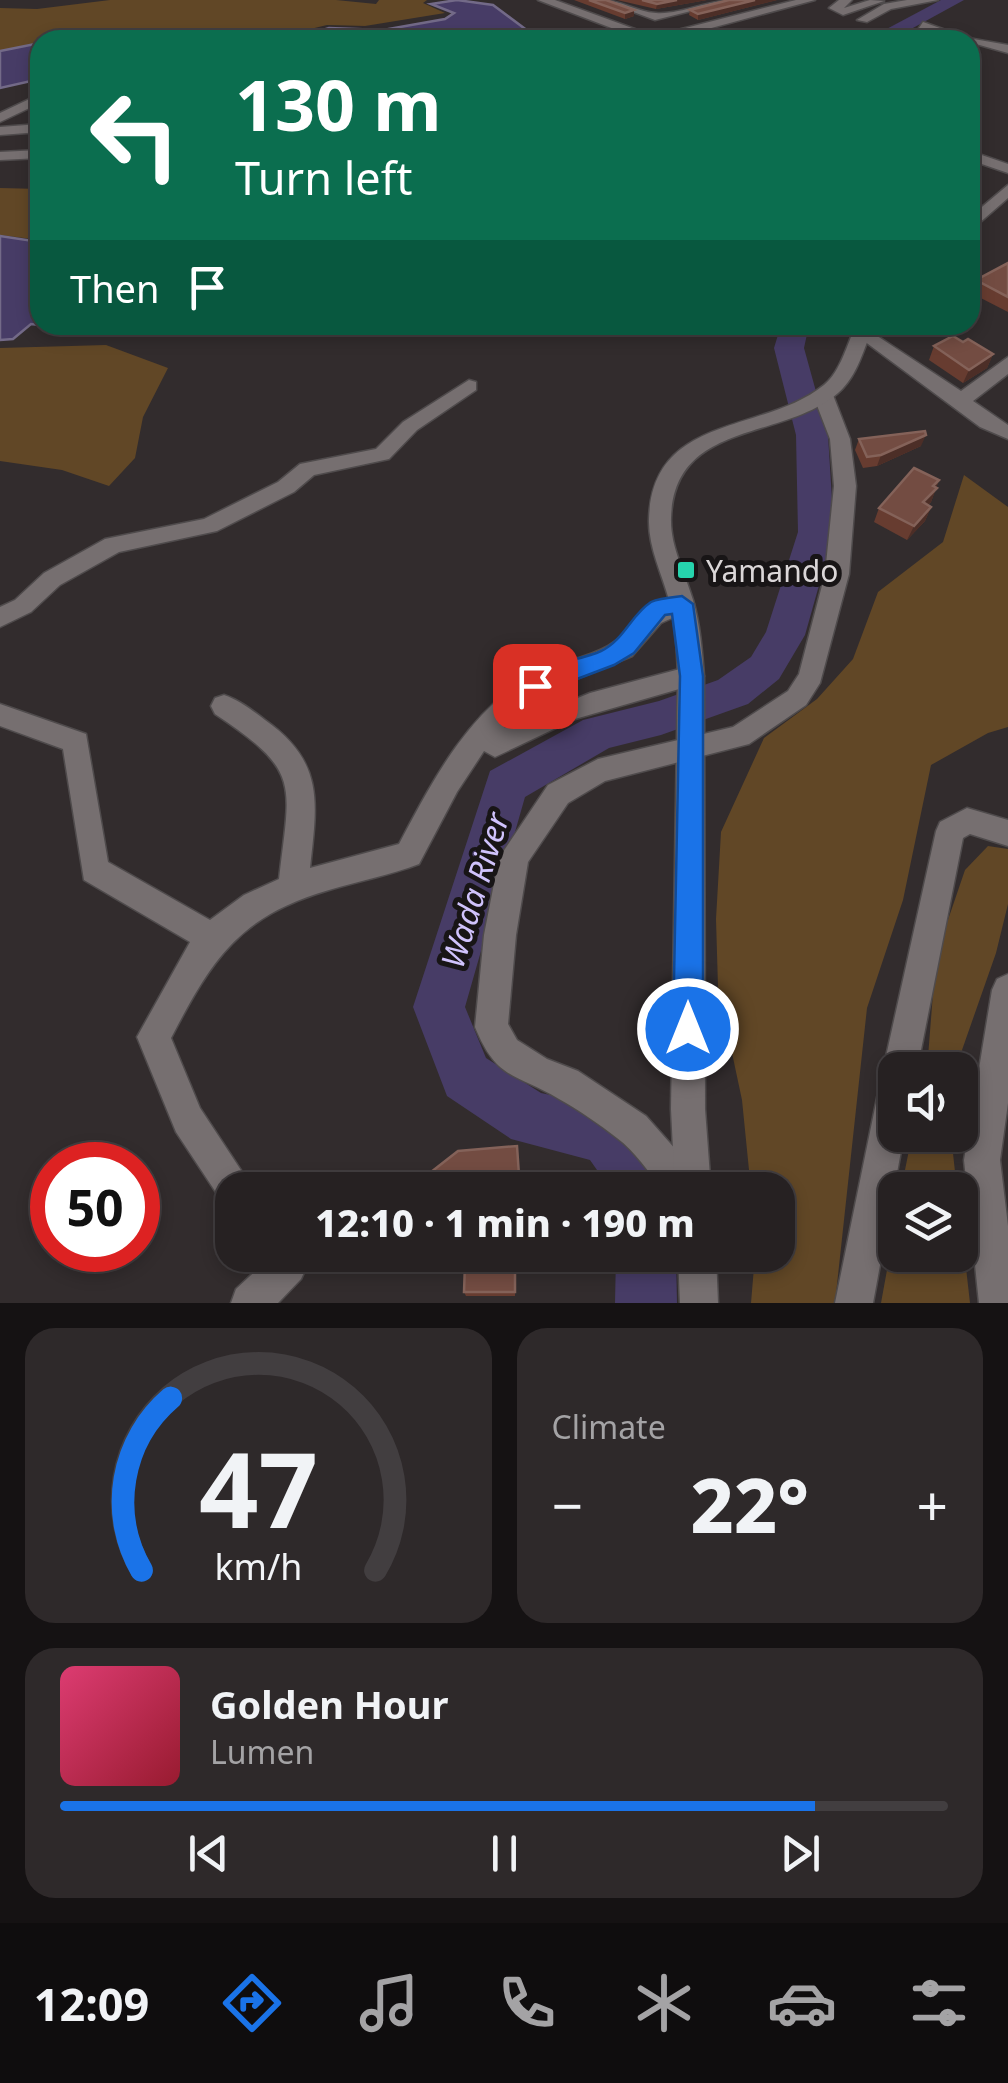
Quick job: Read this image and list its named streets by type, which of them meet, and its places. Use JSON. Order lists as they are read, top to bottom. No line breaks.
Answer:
{"water":["Wada River"],"places":{"transit":["Yamando"]},"page":{"turn":["130 m","Turn left"],"then":"Then","limit":"50","trip":"12:10 · 1 min · 190 m","tile":"Climate","heat":["−","22°","+"],"song":["Golden Hour","Lumen"],"tabs":"12:09","gauge":["47","km/h"]}}
